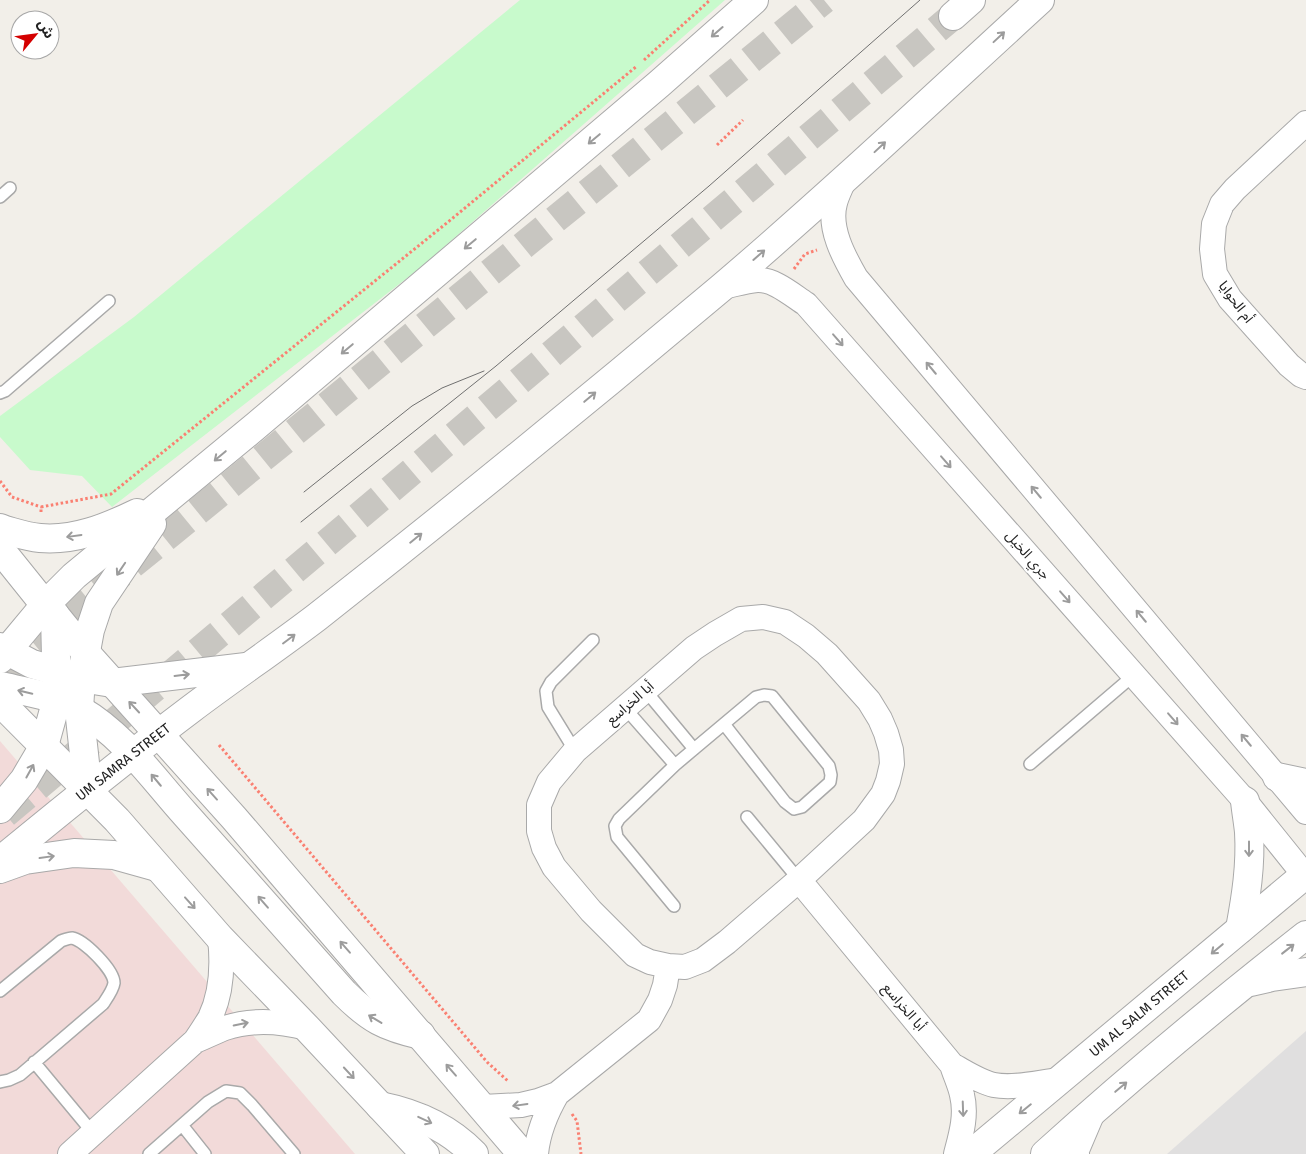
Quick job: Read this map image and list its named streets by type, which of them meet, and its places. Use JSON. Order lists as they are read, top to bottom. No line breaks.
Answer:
{"streets":{"street":["أم الحوايا","جري الخيل","أبا الخراسع","UM SAMRA STREET","UM AL SALM STREET"]},"crossings":[["جري الخيل","UM SAMRA STREET"],["جري الخيل","UM AL SALM STREET"],["أبا الخراسع","UM AL SALM STREET"]],"north":"top right"}
